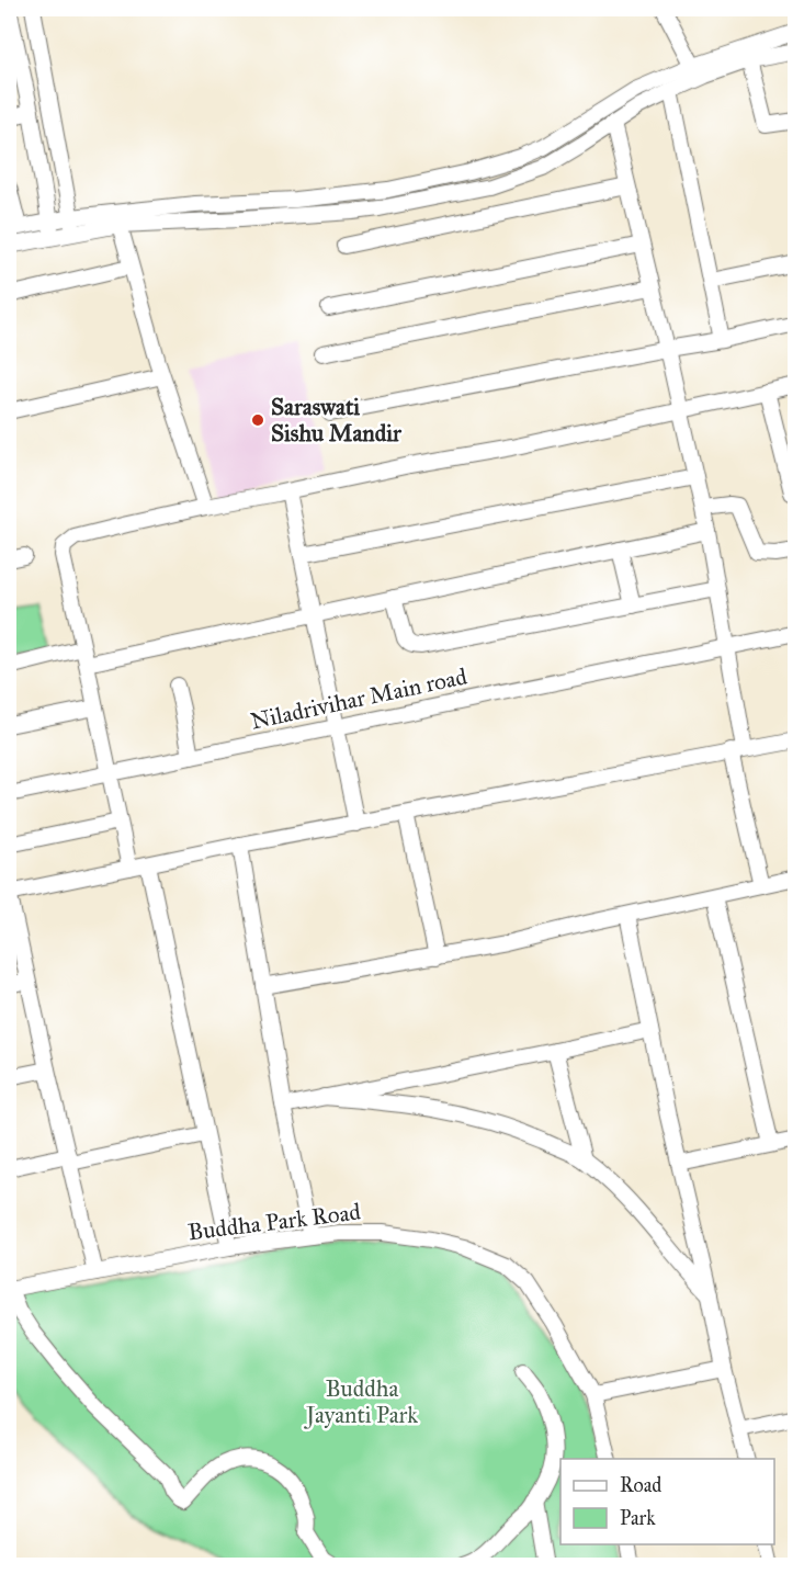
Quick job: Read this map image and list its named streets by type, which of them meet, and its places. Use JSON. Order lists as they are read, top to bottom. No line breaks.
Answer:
{"streets":{"street":["Niladrivihar Main road","Buddha Park Road"]},"parks":["Buddha Jayanti Park"],"places":["Saraswati Sishu Mandir"],"legend":["Road","Park"]}
